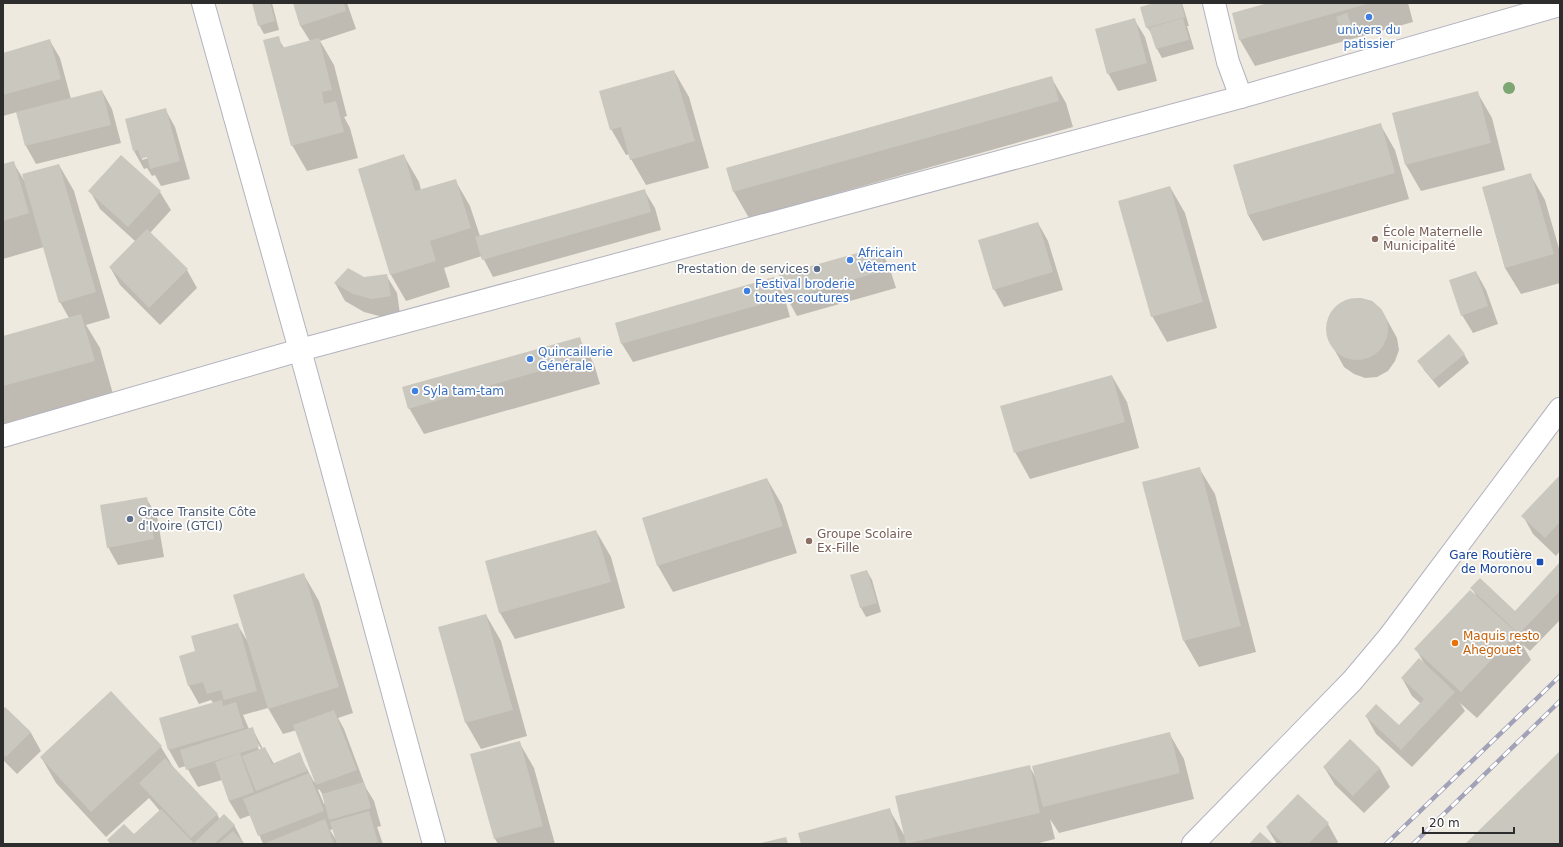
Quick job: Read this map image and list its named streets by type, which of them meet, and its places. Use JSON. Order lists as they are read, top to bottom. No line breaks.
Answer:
{"places":{"other":["univers du patissier","École Maternelle Municipalité","Africain Vêtement","Prestation de services","Festival broderie toutes coutures","Quincaillerie Générale","Syla tam-tam","Grace Transite Côte d'Ivoire (GTCI)","Groupe Scolaire Ex-Fille","Maquis resto Ahegouet"],"transit":["Gare Routière de Moronou"]},"scale_bar":"20 m"}
